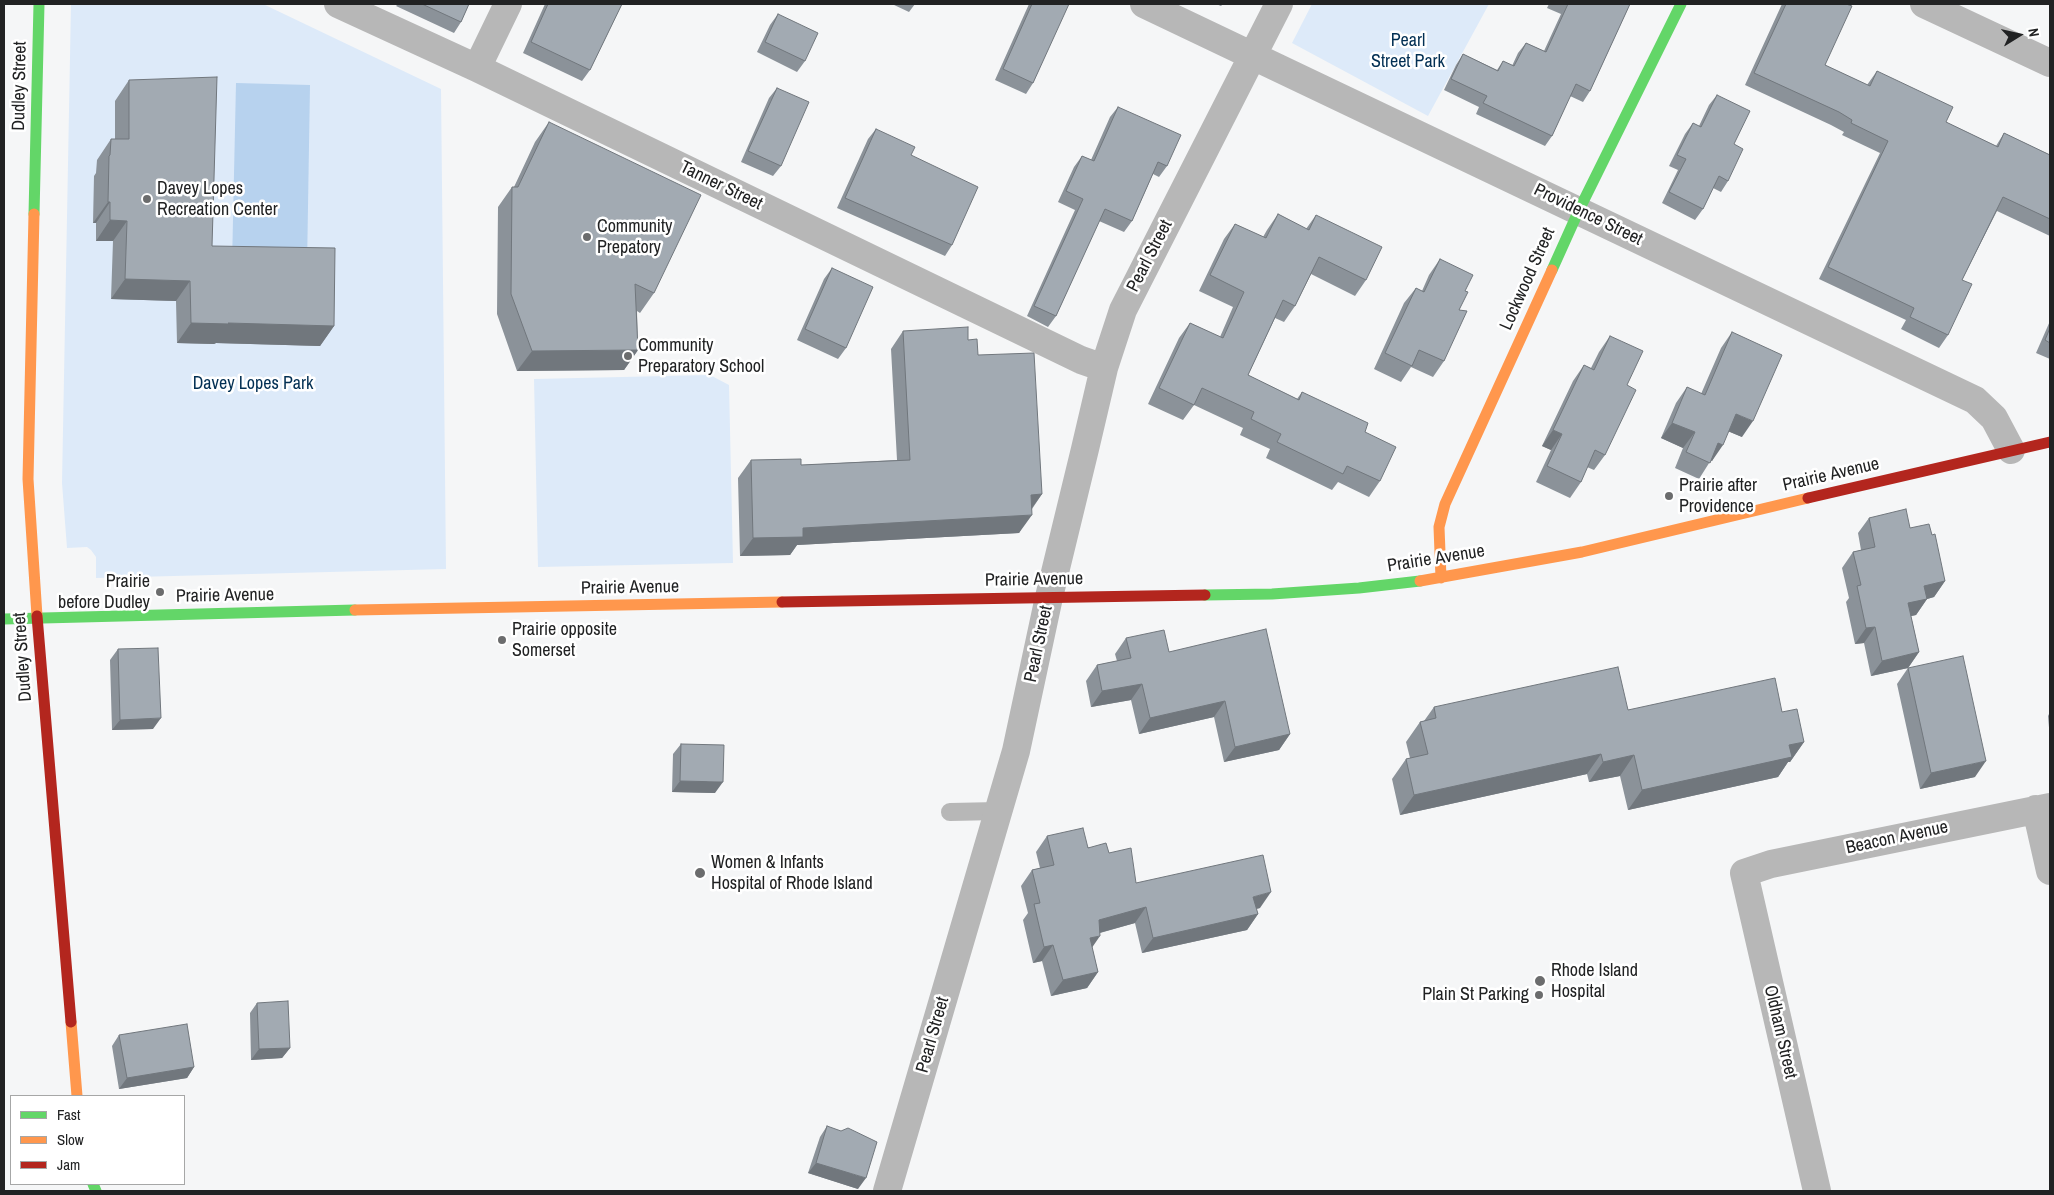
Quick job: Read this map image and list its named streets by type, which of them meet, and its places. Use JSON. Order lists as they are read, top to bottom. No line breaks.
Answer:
{"streets":{"street":["Dudley Street","Tanner Street","Providence Street","Pearl Street","Lockwood Street","Prairie Avenue","Beacon Avenue","Oldham Street"]},"crossings":[["Dudley Street","Prairie Avenue"],["Tanner Street","Pearl Street"],["Providence Street","Pearl Street"],["Providence Street","Lockwood Street"],["Providence Street","Prairie Avenue"],["Pearl Street","Prairie Avenue"],["Lockwood Street","Prairie Avenue"],["Beacon Avenue","Oldham Street"]],"parks":["Pearl Street Park","Davey Lopes Park"],"places":["Davey Lopes Recreation Center","Community Prepatory","Community Preparatory School","Prairie after Providence","Prairie before Dudley","Prairie opposite Somerset","Women & Infants Hospital of Rhode Island","Rhode Island Hospital","Plain St Parking"],"legend":["Fast","Slow","Jam"],"north":"right"}
